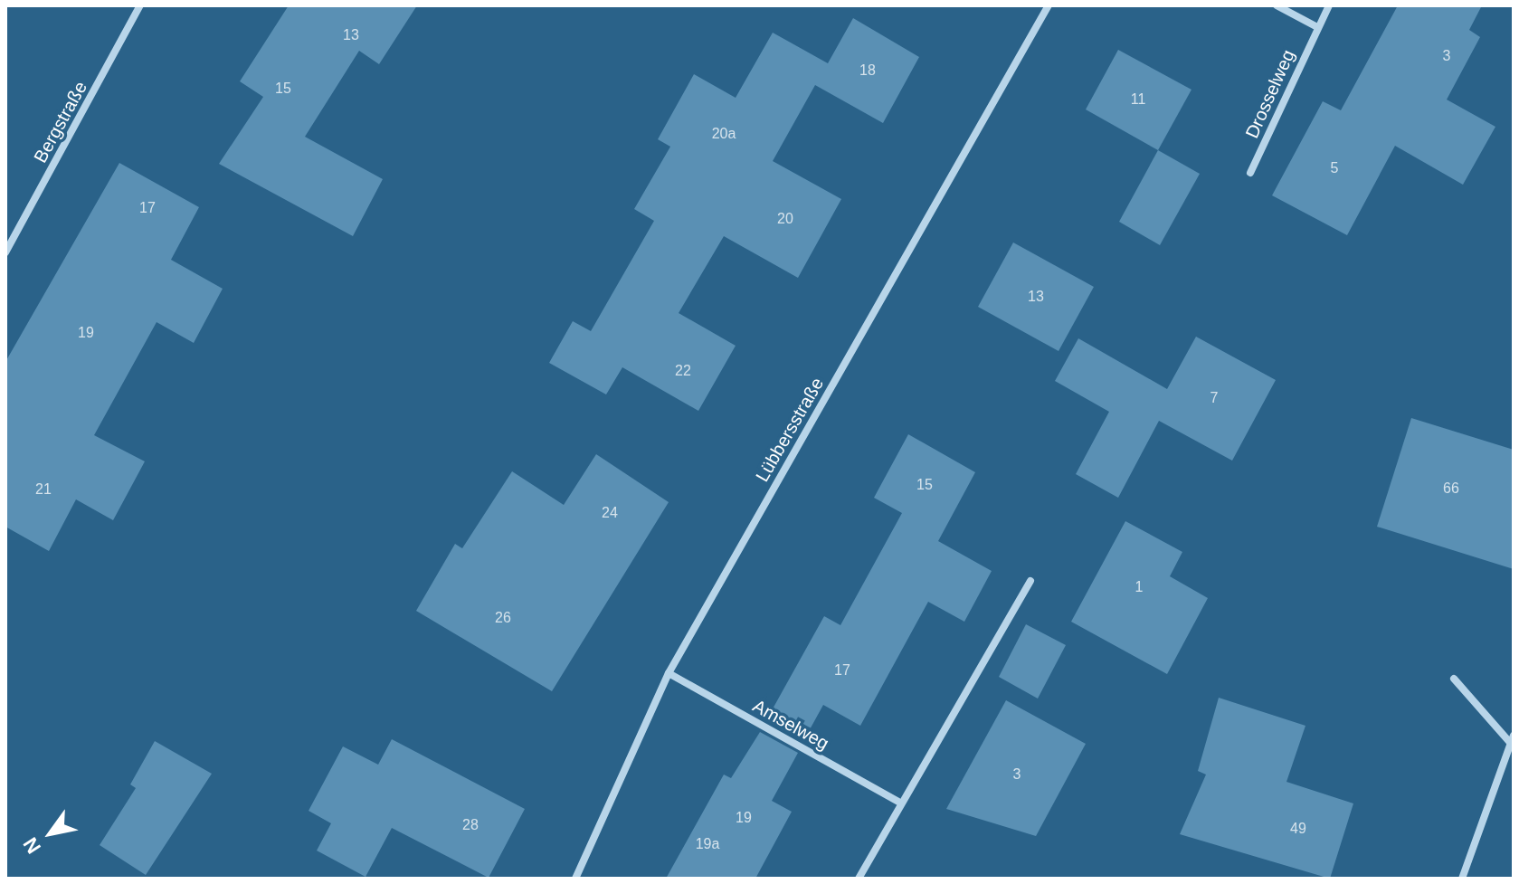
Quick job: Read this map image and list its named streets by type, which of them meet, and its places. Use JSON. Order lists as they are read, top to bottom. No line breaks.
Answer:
{"streets":{"street":["Drosselweg","Bergstraße","Lübbersstraße","Amselweg"]},"crossings":[["Lübbersstraße","Amselweg"]],"house_numbers":["13","3","18","15","11","20a","5","17","20","13","19","22","7","15","66","21","24","1","26","17","3","19","28","49","19a"],"north":"bottom left"}
